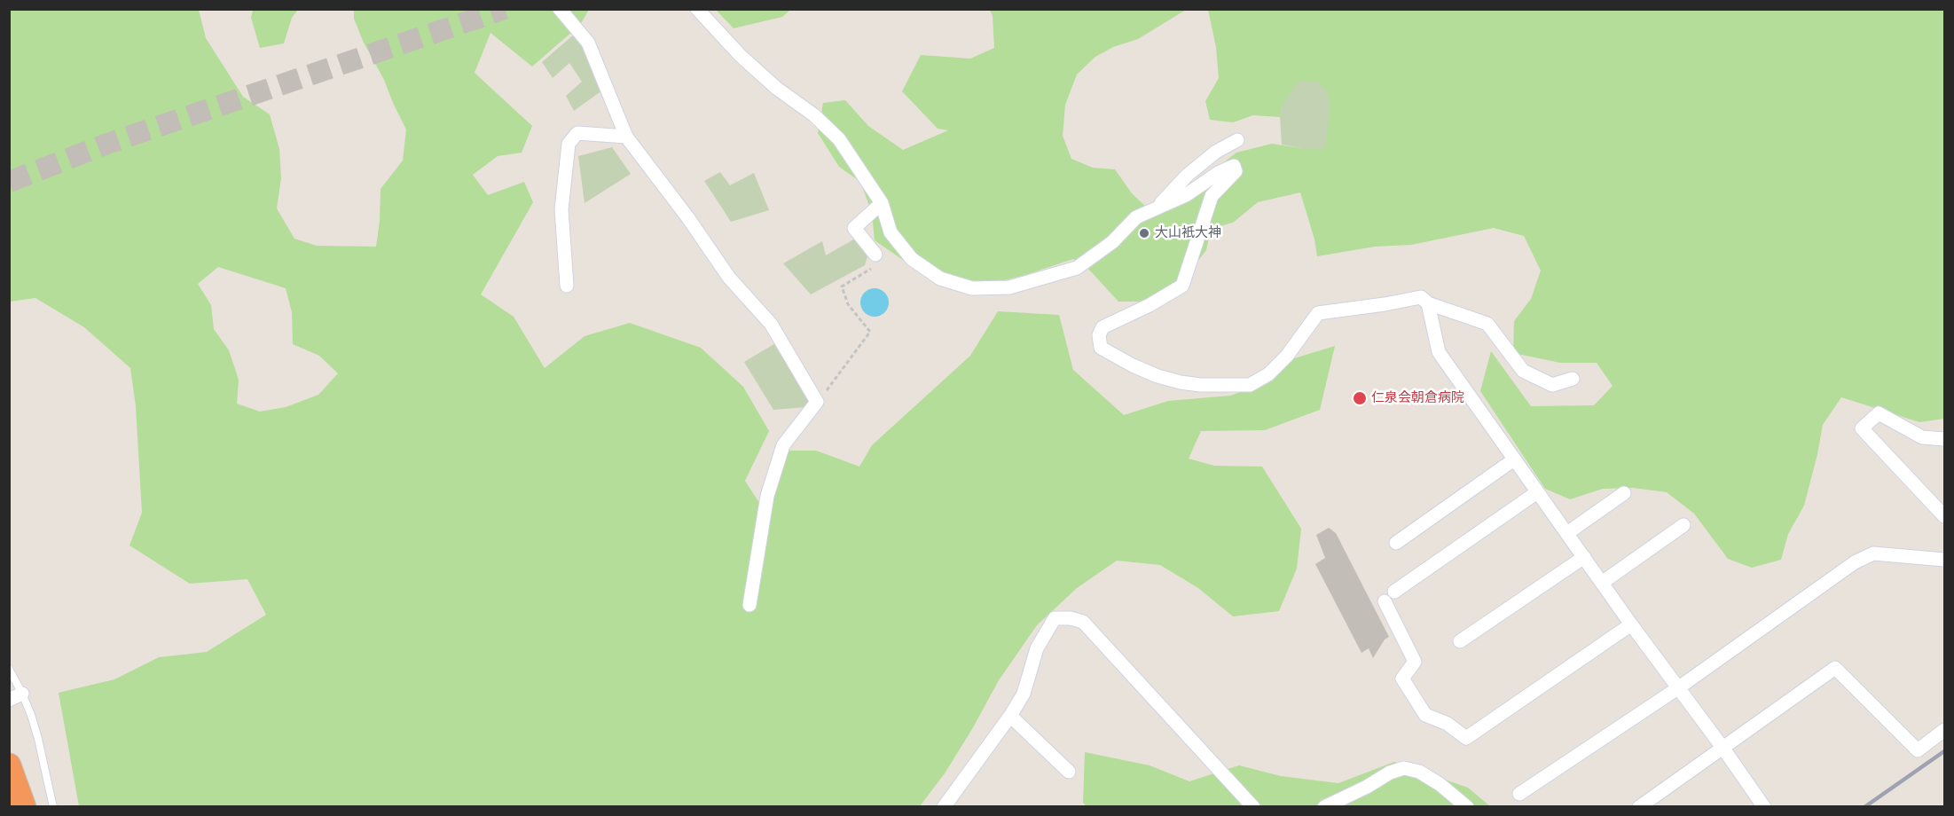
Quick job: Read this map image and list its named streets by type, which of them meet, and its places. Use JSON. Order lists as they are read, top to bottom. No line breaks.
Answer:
{"places":["大山衹大神","仁泉会朝倉病院"]}
